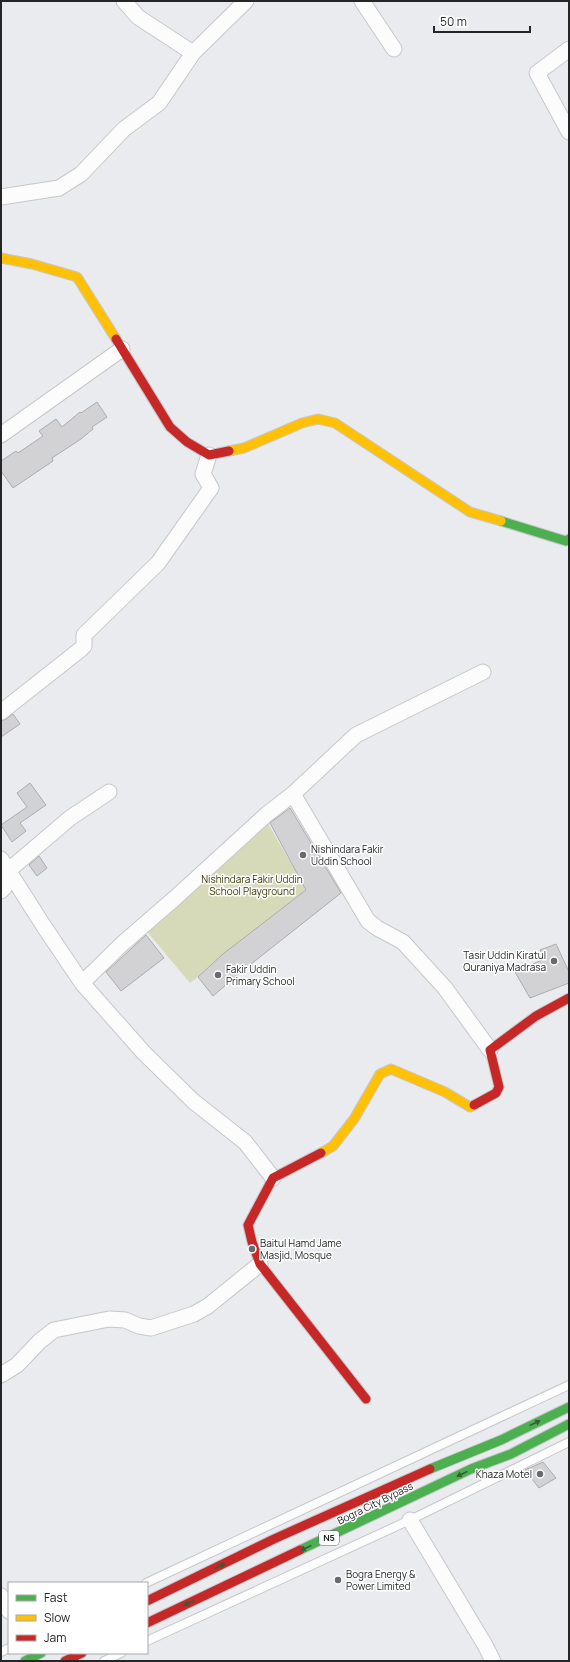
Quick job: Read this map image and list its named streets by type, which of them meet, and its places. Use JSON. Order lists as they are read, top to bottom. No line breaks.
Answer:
{"streets":{"main road":["Bogra City Bypass","N5"]},"parks":["Nishindara Fakir Uddin School Playground"],"places":["Nishindara Fakir Uddin School","Tasir Uddin Kiratul Quraniya Madrasa","Fakir Uddin Primary School","Baitul Hamd Jame Masjid, Mosque","Khaza Motel","Bogra Energy & Power Limited"],"legend":["Fast","Slow","Jam"],"scale_bar":"50 m"}
